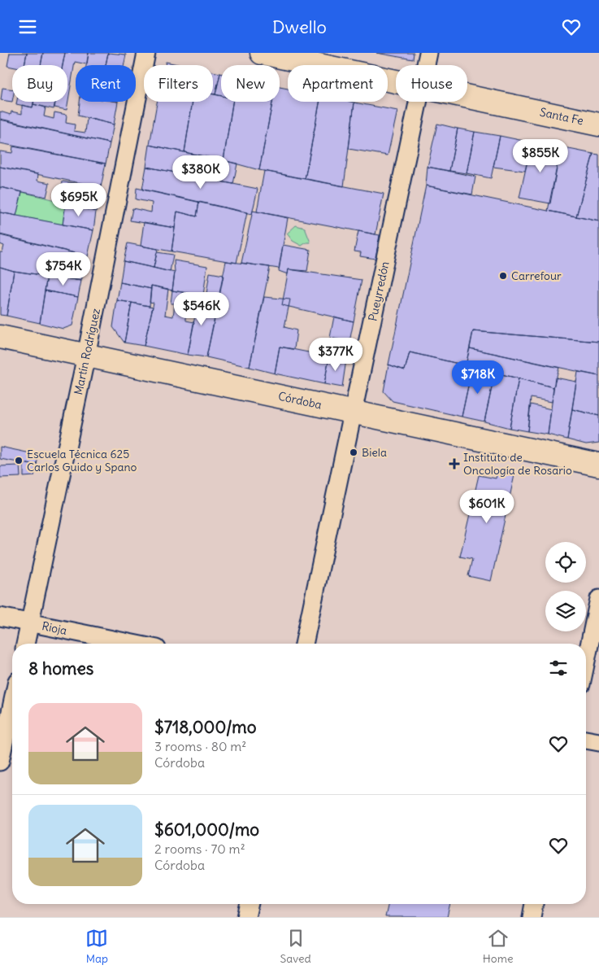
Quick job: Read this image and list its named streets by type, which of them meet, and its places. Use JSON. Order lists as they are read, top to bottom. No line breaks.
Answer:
{"streets":{"main road":["Santa Fe","Córdoba"],"street":["Pueyrredón","Martín Rodríguez","Rioja"]},"crossings":[["Pueyrredón","Córdoba"],["Martín Rodríguez","Córdoba"],["Martín Rodríguez","Rioja"]],"places":{"other":["Carrefour","Biela","Escuela Técnica 625 Carlos Guido y Spano"],"health":["Instituto de Oncología de Rosario"]},"page":{"header":"Dwello","chip":["Buy","Rent","Filters","New","Apartment","House"],"price":["$855K","$380K","$695K","$754K","$546K","$377K","$718K","$601K"],"heading":"8 homes","list":[{"name":"$718,000/mo","note":"3 rooms · 80 m² · Córdoba"},{"name":"$601,000/mo","note":"2 rooms · 70 m² · Córdoba"}],"tabs":["Map","Saved","Home"]}}
